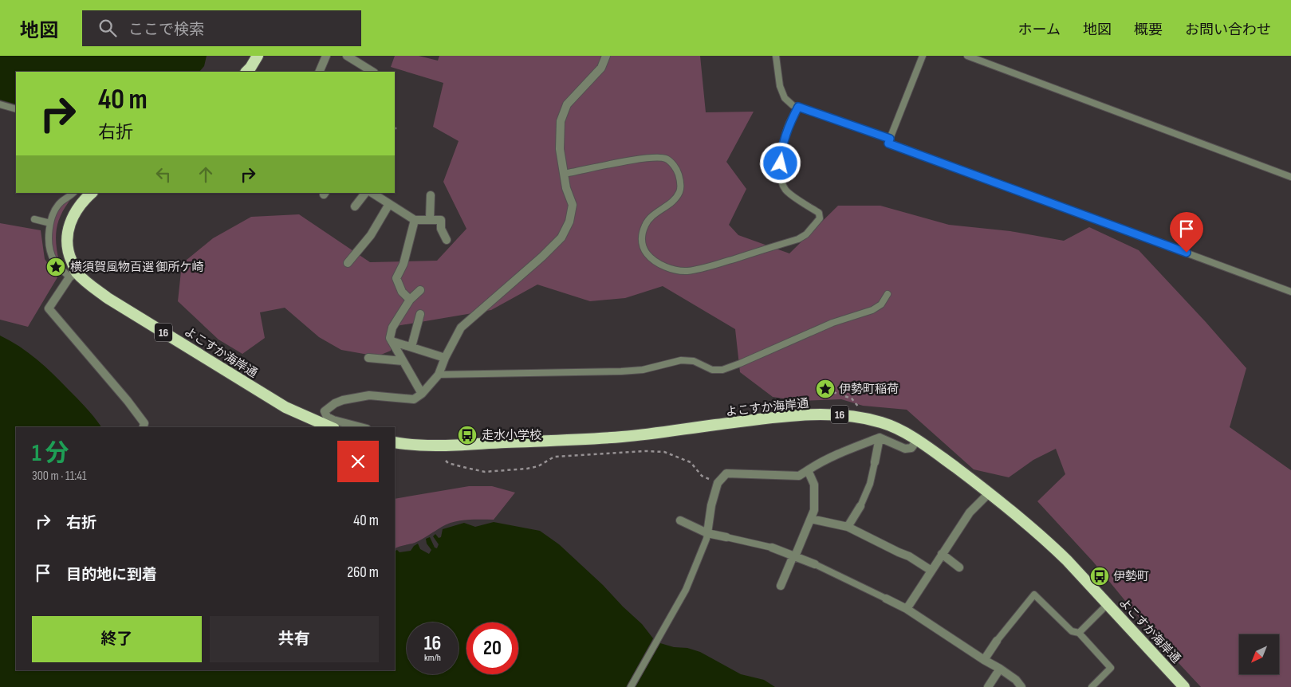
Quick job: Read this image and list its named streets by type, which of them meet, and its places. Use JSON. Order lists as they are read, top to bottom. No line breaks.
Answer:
{"streets":{"highway":["16","よこすか海岸通"]},"places":{"place":["横須賀風物百選 御所ケ崎","伊勢町稲荷"],"bus stop":["走水小学校","伊勢町"]},"north":"bottom left","page":{"header":"地図","search":"ここで検索","nav":["ホーム","地図","概要","お問い合わせ"],"turn":["40 m","右折"],"heading":["1 分","300 m · 11:41"],"list":[{"name":"右折","value":"40 m"},{"name":"目的地に到着","value":"260 m"}],"buttons":["終了","共有"],"speed":"16 km/h","limit":"20"}}
